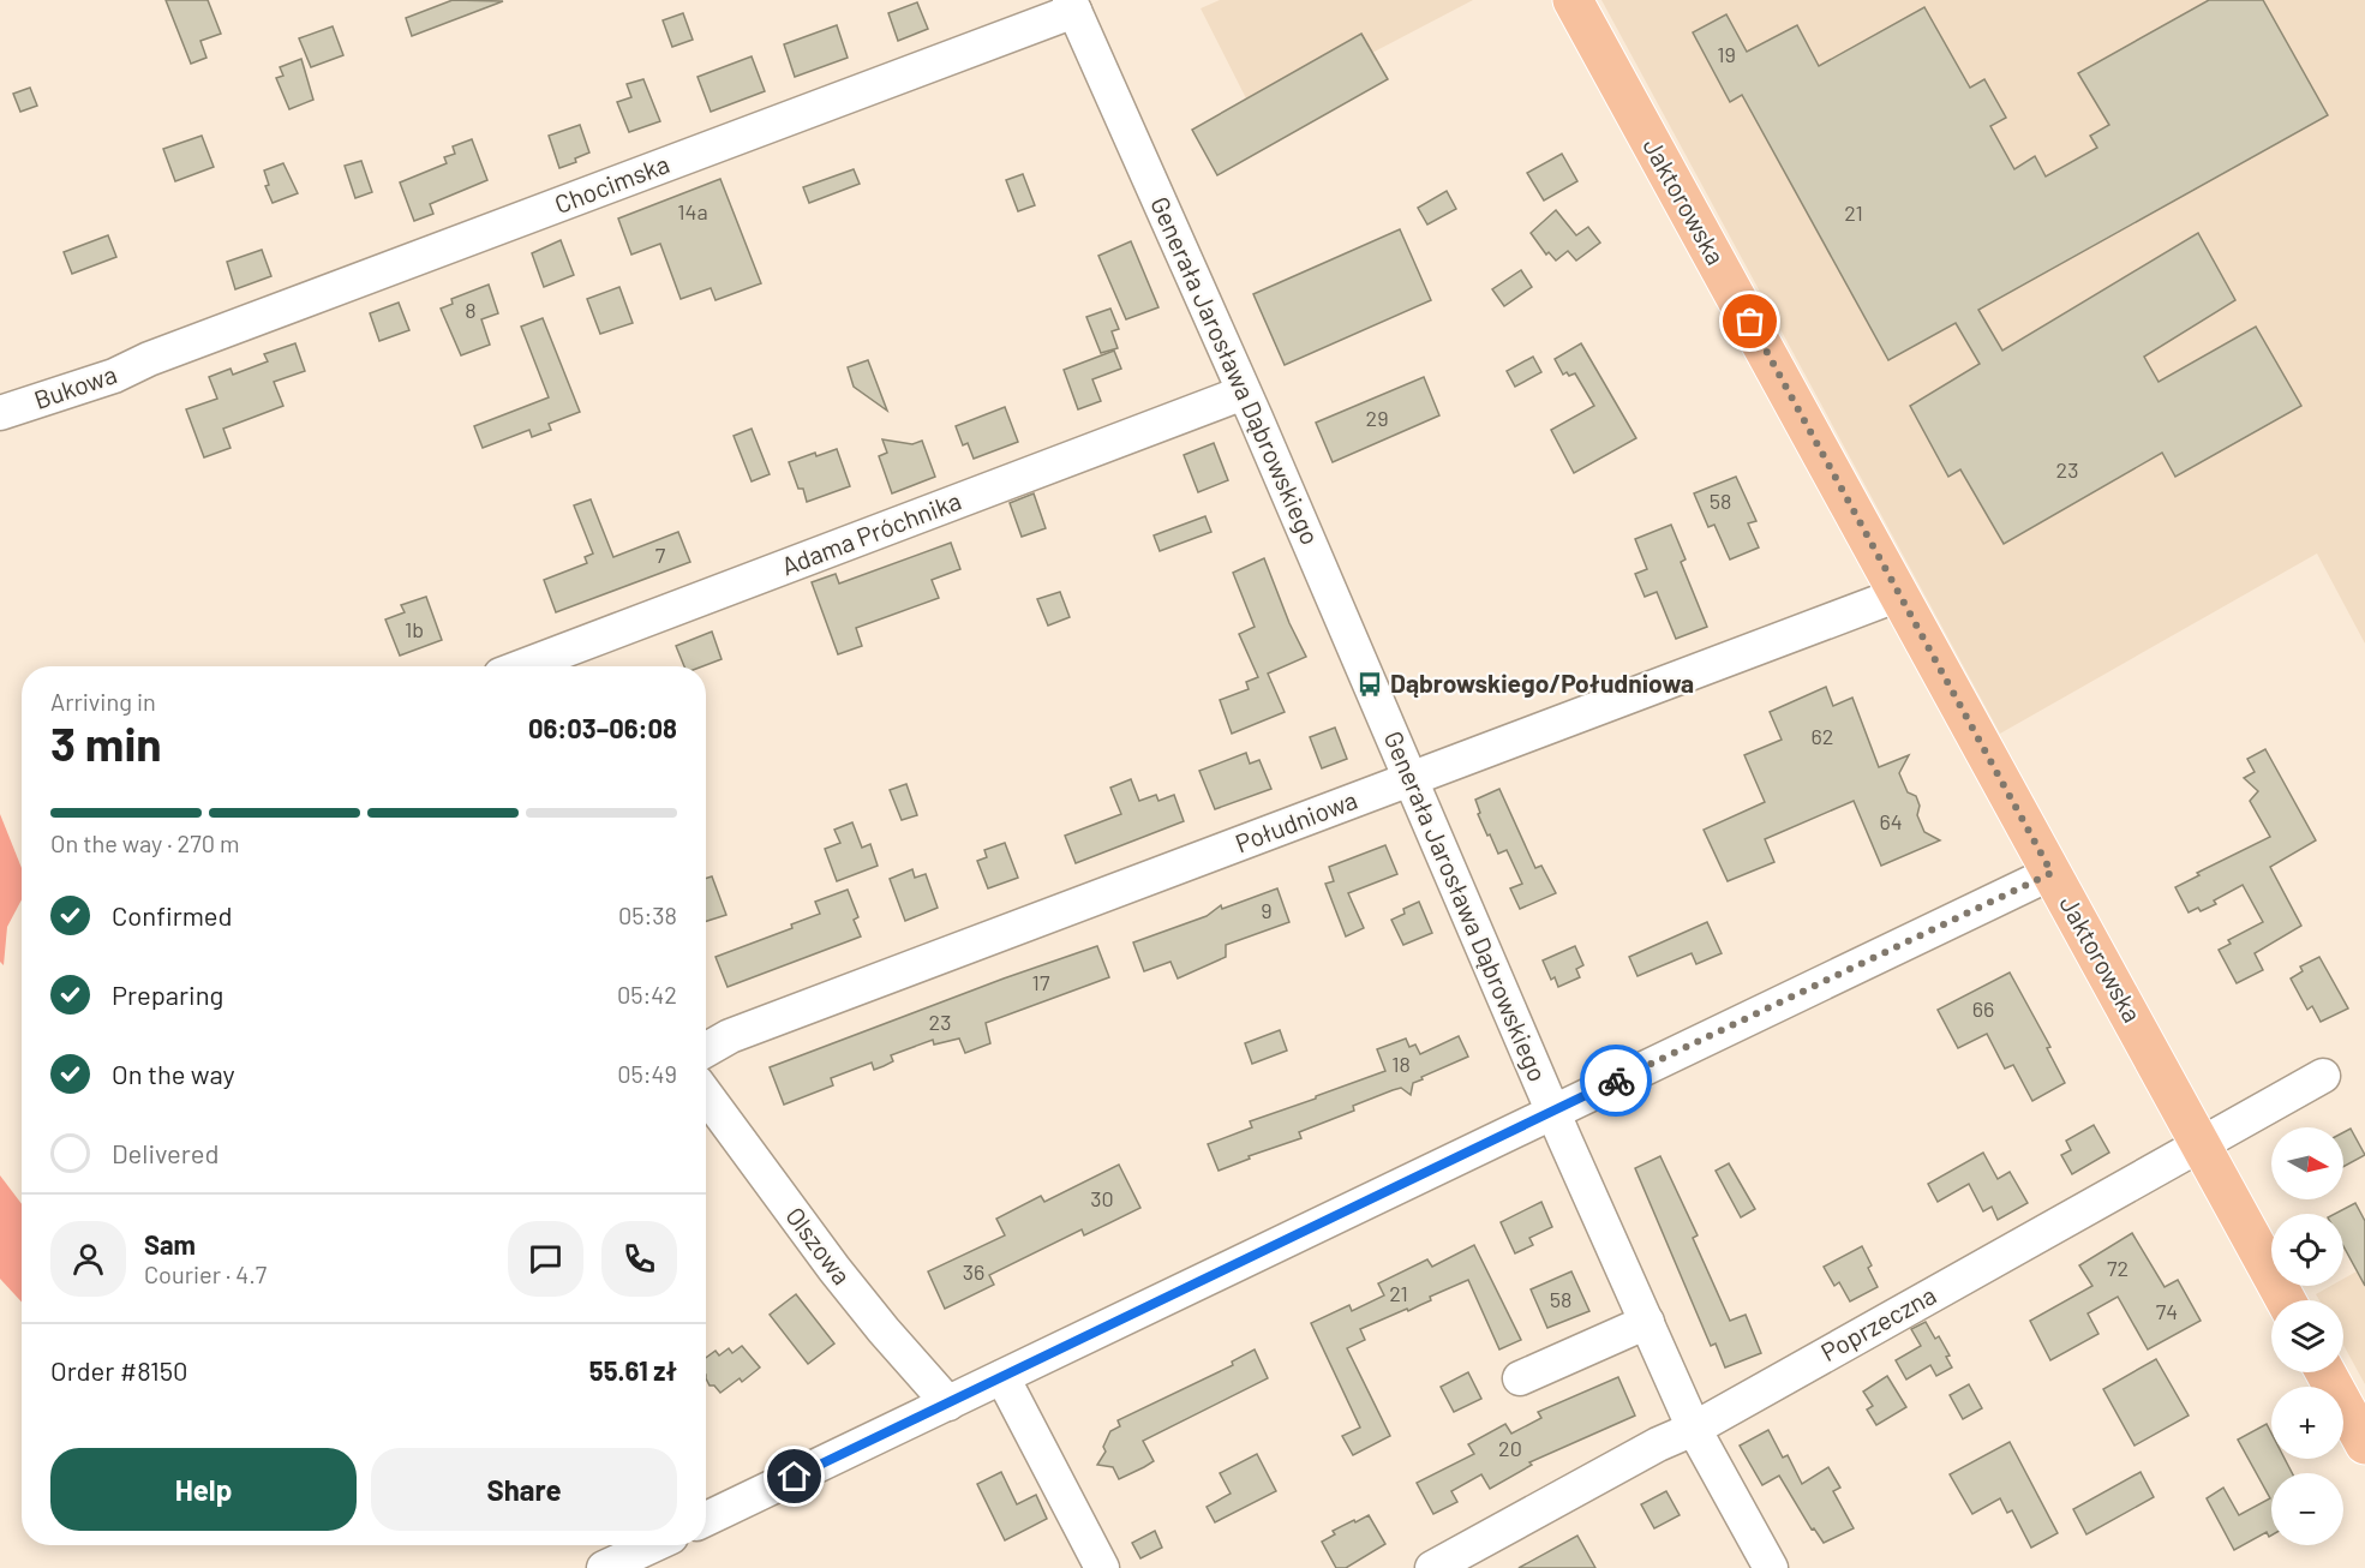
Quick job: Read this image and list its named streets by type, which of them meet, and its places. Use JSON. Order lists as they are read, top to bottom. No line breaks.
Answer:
{"streets":{"main road":["Jaktorowska"],"street":["Chocimska","Generała Jarosława Dąbrowskiego","Bukowa","Adama Próchnika","Południowa","Olszowa","Poprzeczna"]},"crossings":[["Chocimska","Generała Jarosława Dąbrowskiego"],["Chocimska","Bukowa"],["Jaktorowska","Południowa"],["Jaktorowska","Poprzeczna"],["Generała Jarosława Dąbrowskiego","Adama Próchnika"],["Generała Jarosława Dąbrowskiego","Południowa"],["Generała Jarosława Dąbrowskiego","Poprzeczna"]],"places":{"bus stop":["Dąbrowskiego/Południowa"]},"house_numbers":["19","14a","21","8","29","23","58","7","1b","62","64","9","17","66","23","18","30","72","36","21","58","74","20"],"north":"right","page":{"heading":["3 min","Arriving in","06:03–06:08"],"panel":["Sam","Courier · 4.7","Order #8150","55.61 zł"],"bar":"On the way · 270 m","list":[["Confirmed","05:38"],["Preparing","05:42"],["On the way","05:49"],"Delivered"],"map_buttons":["+","−"],"buttons":["Help","Share"]}}
